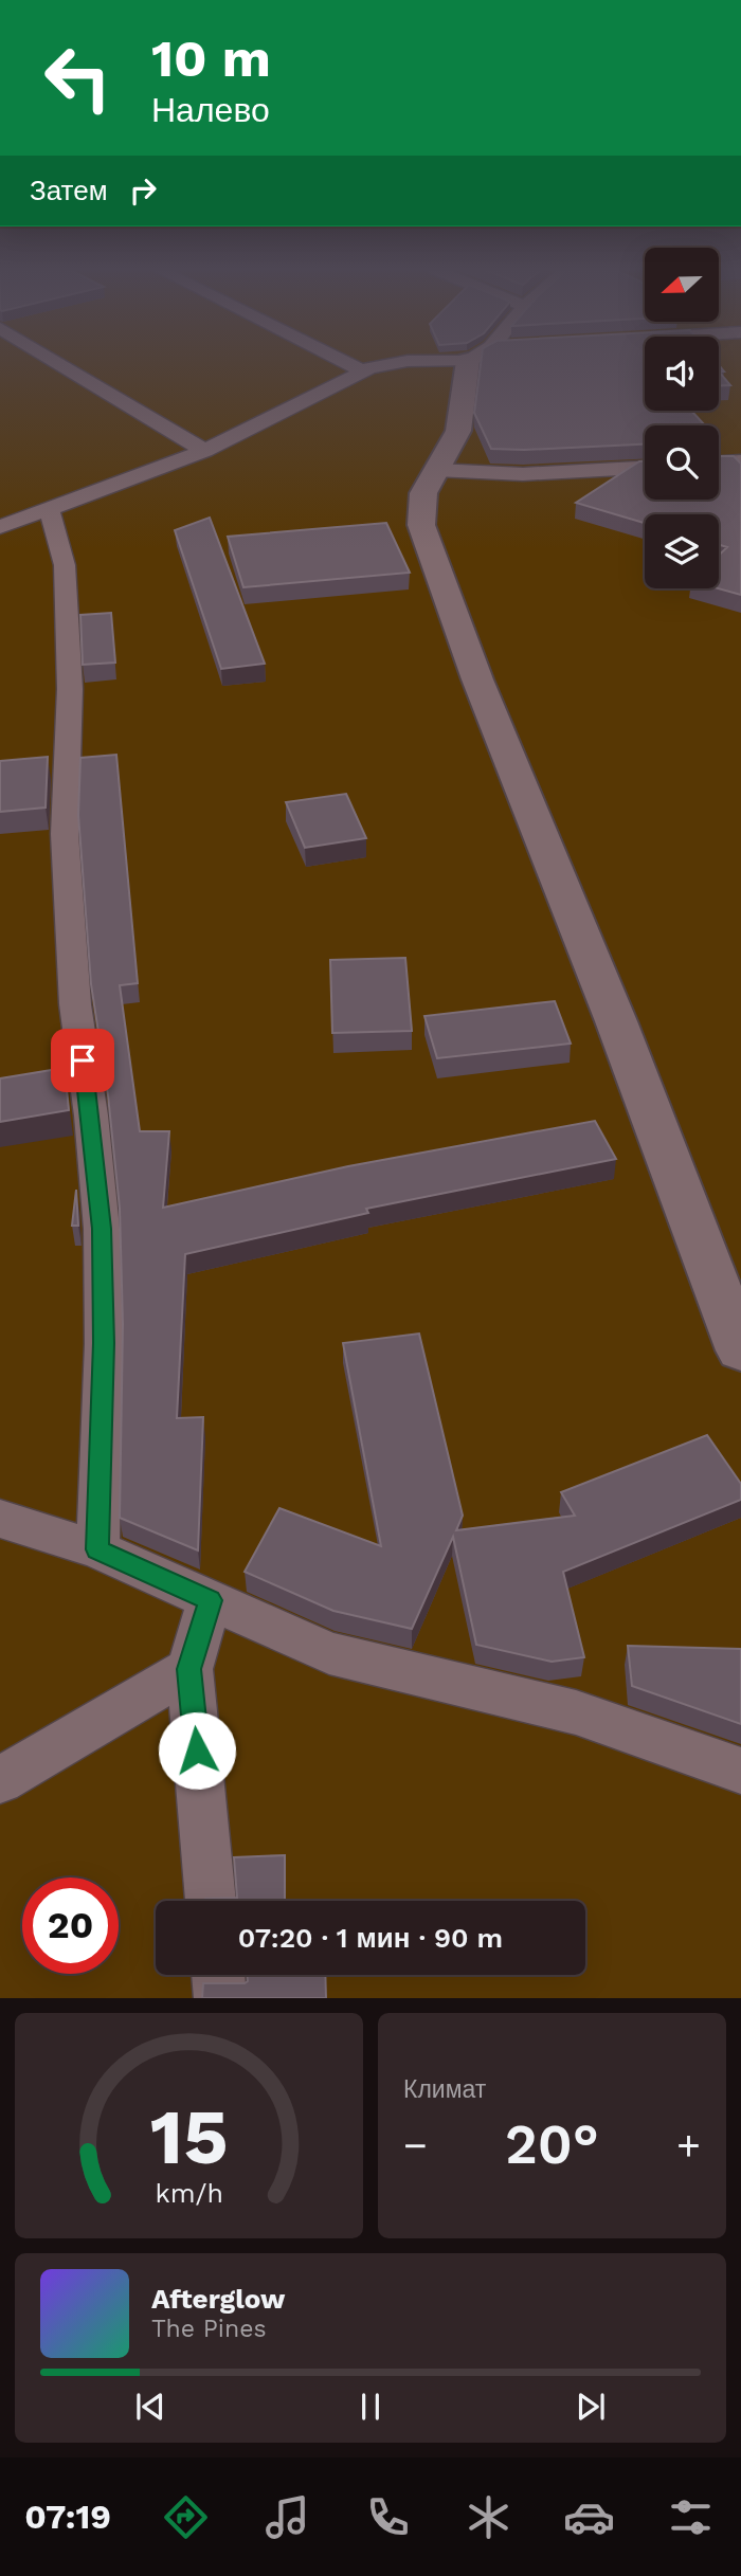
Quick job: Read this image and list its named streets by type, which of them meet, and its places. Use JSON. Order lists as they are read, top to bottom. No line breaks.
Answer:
{"north":"left","page":{"turn":["10 m","Налево"],"then":"Затем","limit":"20","trip":"07:20 · 1 мин · 90 m","tile":"Климат","heat":["−","20°","+"],"song":["Afterglow","The Pines"],"tabs":"07:19","gauge":["15","km/h"]}}
